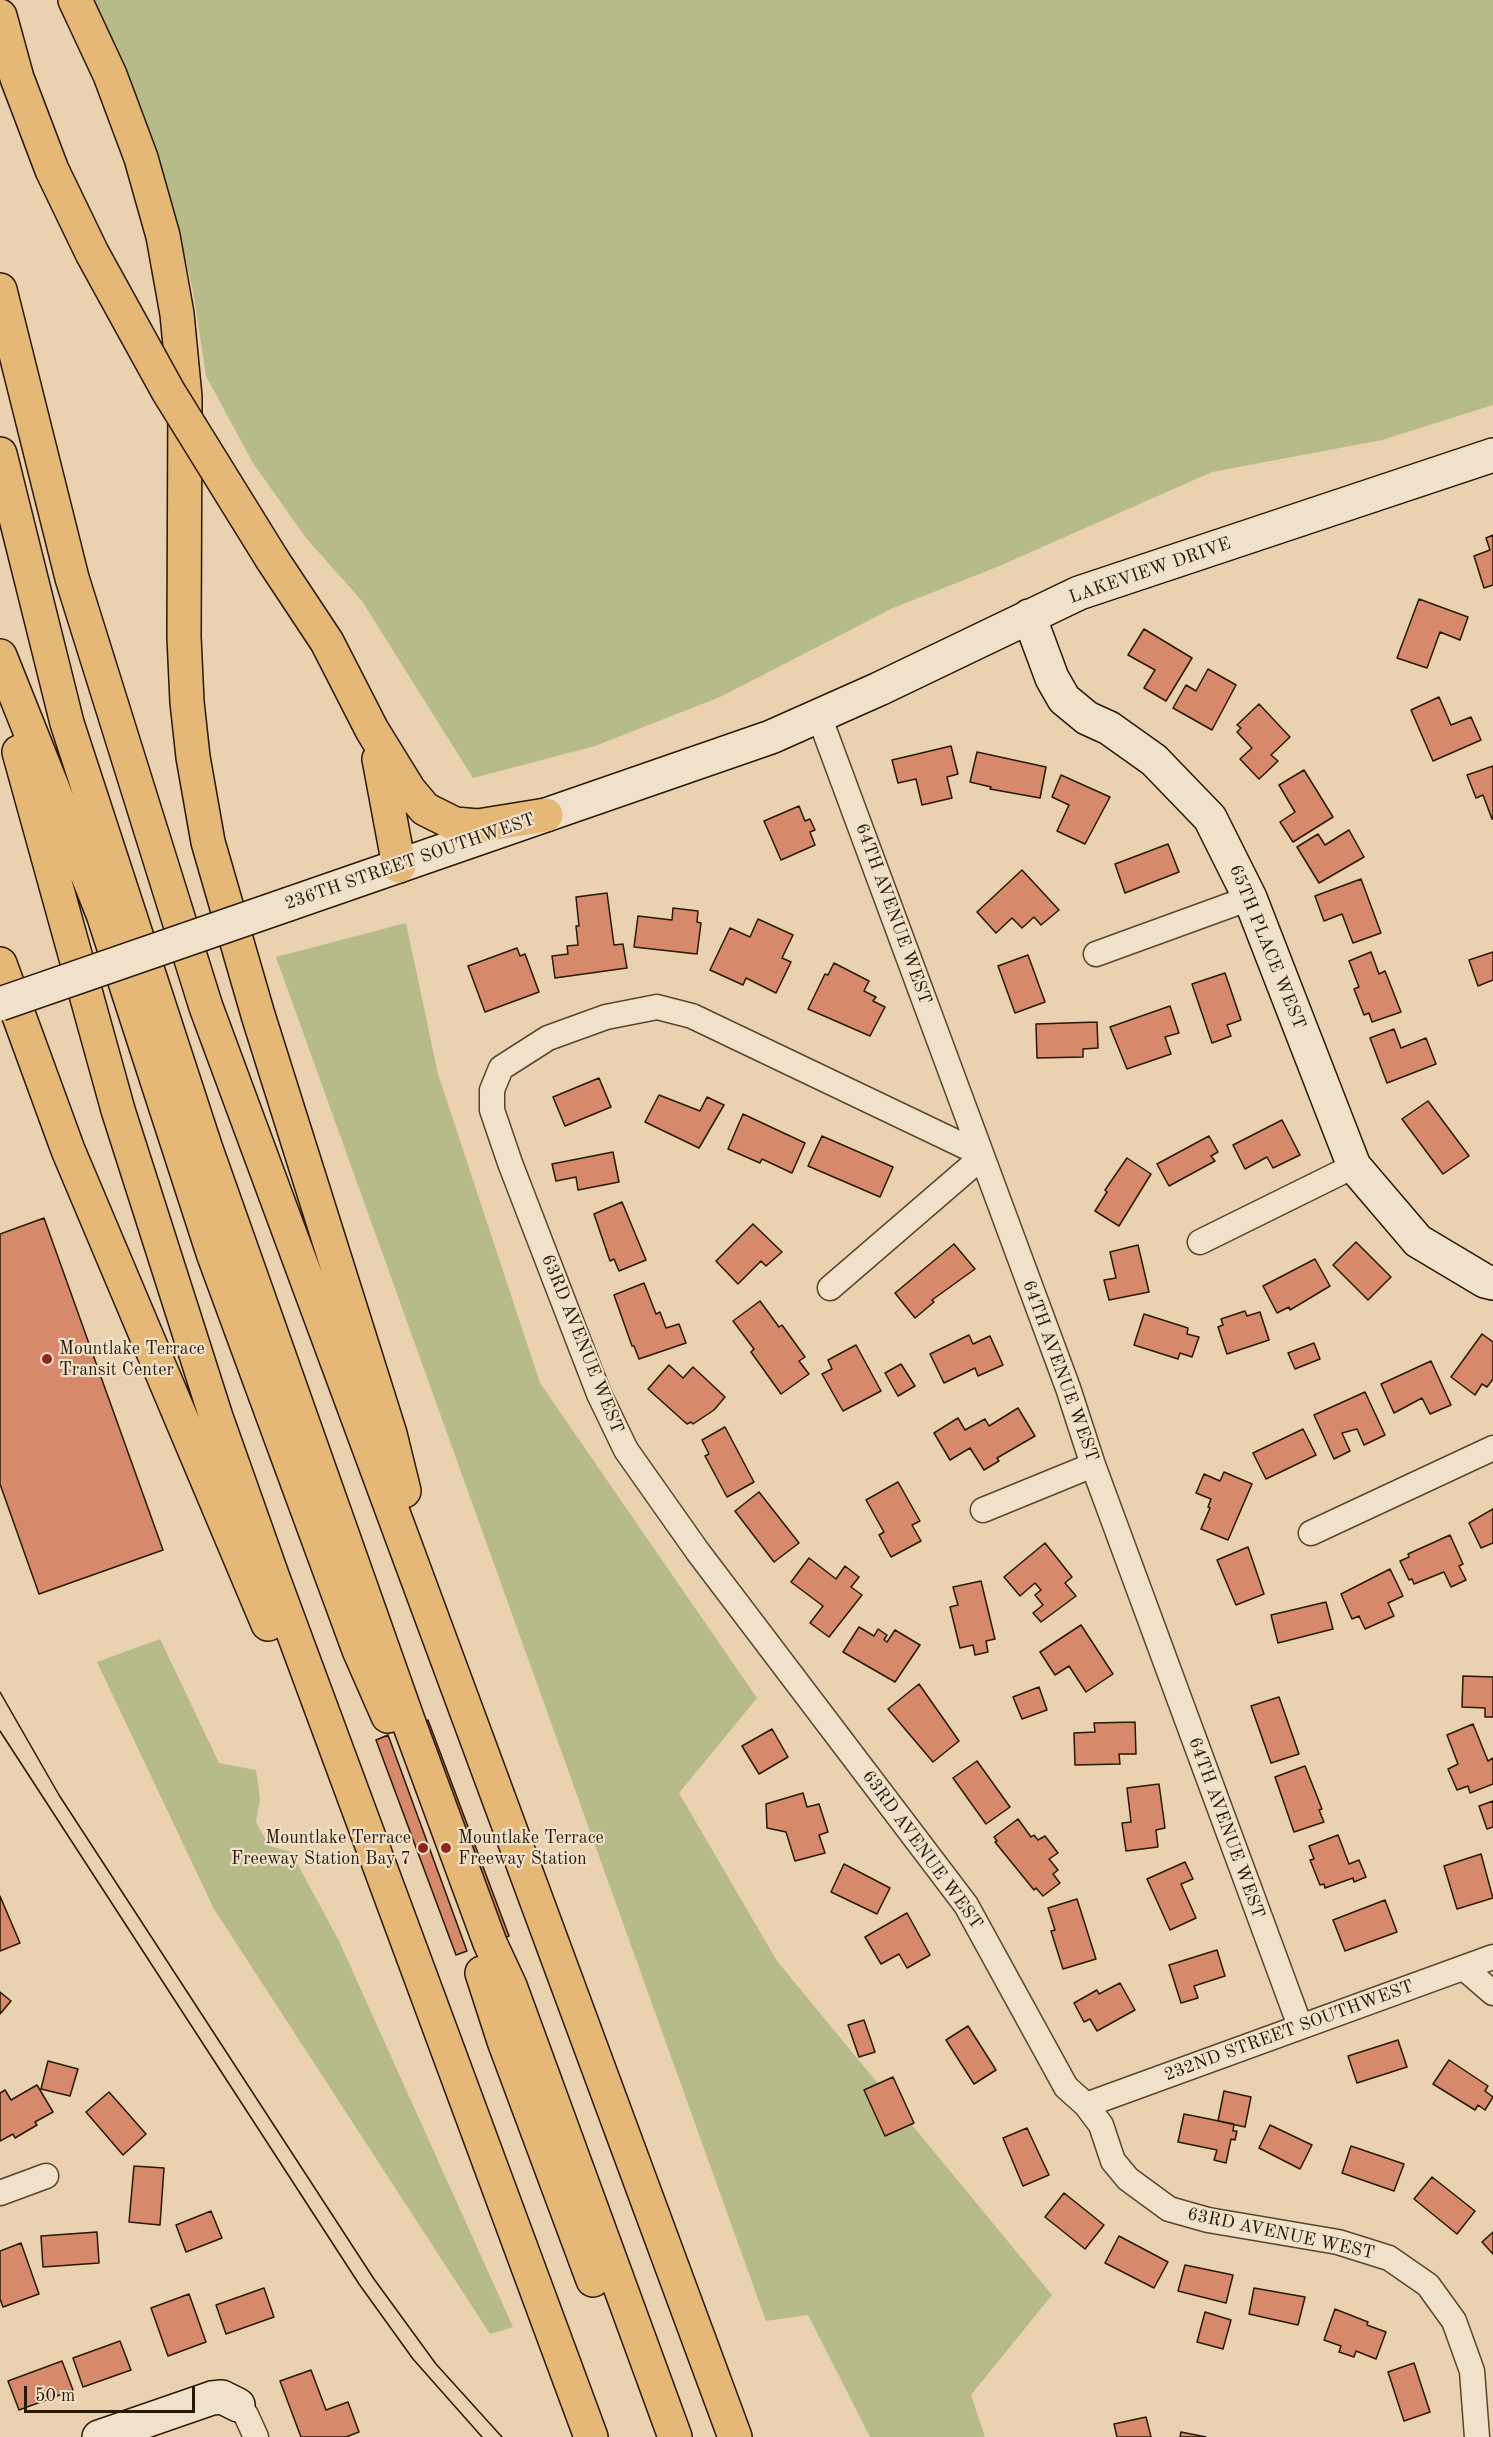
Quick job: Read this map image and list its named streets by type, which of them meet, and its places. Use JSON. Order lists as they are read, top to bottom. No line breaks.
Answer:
{"streets":{"street":["LAKEVIEW DRIVE","236TH STREET SOUTHWEST","64TH AVENUE WEST","65TH PLACE WEST","63RD AVENUE WEST","232ND STREET SOUTHWEST"]},"crossings":[["LAKEVIEW DRIVE","236TH STREET SOUTHWEST"],["LAKEVIEW DRIVE","64TH AVENUE WEST"],["LAKEVIEW DRIVE","65TH PLACE WEST"],["236TH STREET SOUTHWEST","64TH AVENUE WEST"],["64TH AVENUE WEST","63RD AVENUE WEST"],["64TH AVENUE WEST","232ND STREET SOUTHWEST"],["63RD AVENUE WEST","232ND STREET SOUTHWEST"]],"places":["Mountlake Terrace Transit Center","Mountlake Terrace Freeway Station Bay 7","Mountlake Terrace Freeway Station"],"scale_bar":"50 m"}
